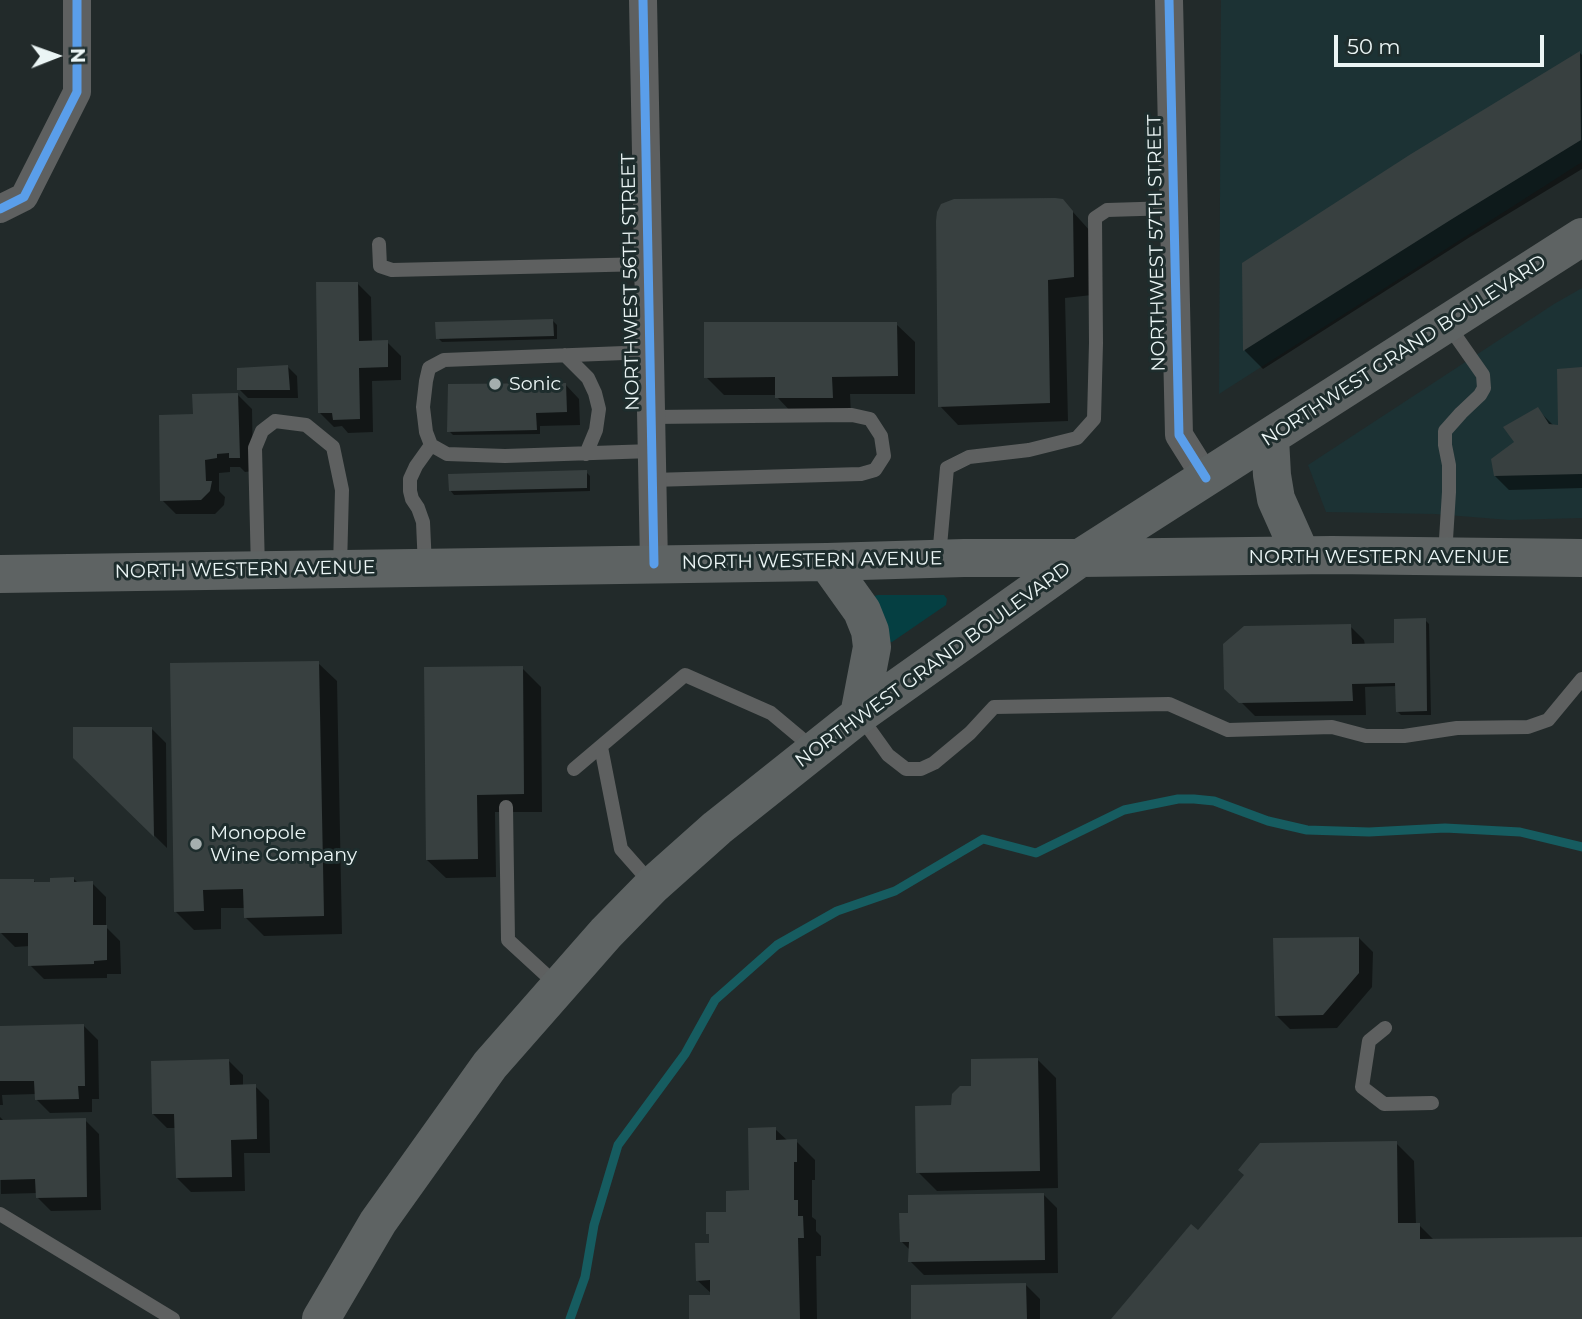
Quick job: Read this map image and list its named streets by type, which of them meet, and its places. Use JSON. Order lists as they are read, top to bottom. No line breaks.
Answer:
{"streets":{"main road":["NORTHWEST GRAND BOULEVARD","NORTH WESTERN AVENUE"],"street":["NORTHWEST 57TH STREET","NORTHWEST 56TH STREET"]},"crossings":[["NORTHWEST 57TH STREET","NORTHWEST GRAND BOULEVARD"],["NORTHWEST 56TH STREET","NORTH WESTERN AVENUE"],["NORTHWEST GRAND BOULEVARD","NORTH WESTERN AVENUE"]],"places":["Sonic","Monopole Wine Company"],"scale_bar":"50 m","north":"right"}
